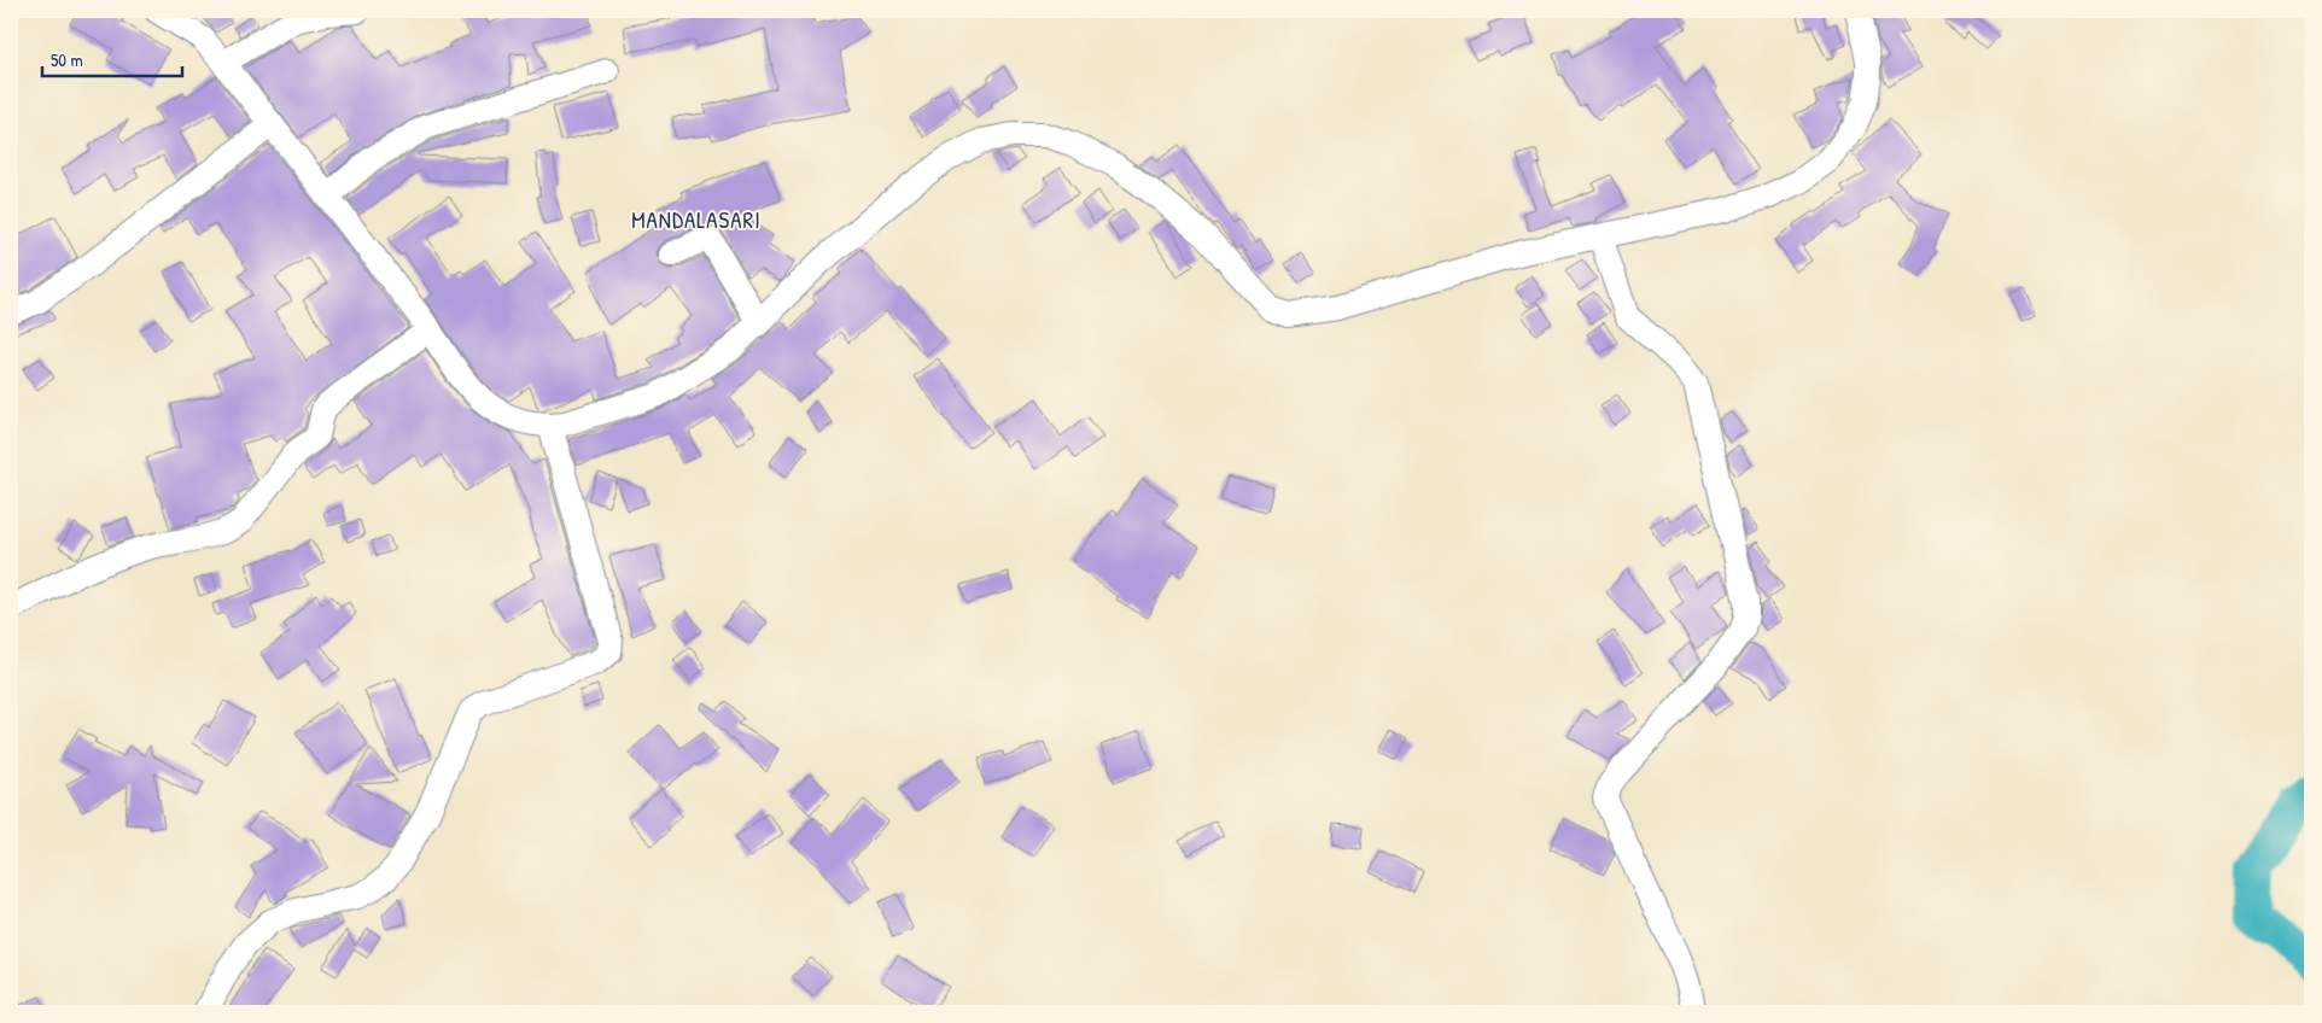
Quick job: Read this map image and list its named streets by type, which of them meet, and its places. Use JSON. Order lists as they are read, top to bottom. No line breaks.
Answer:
{"districts":["MANDALASARI"],"scale_bar":"50 m"}
